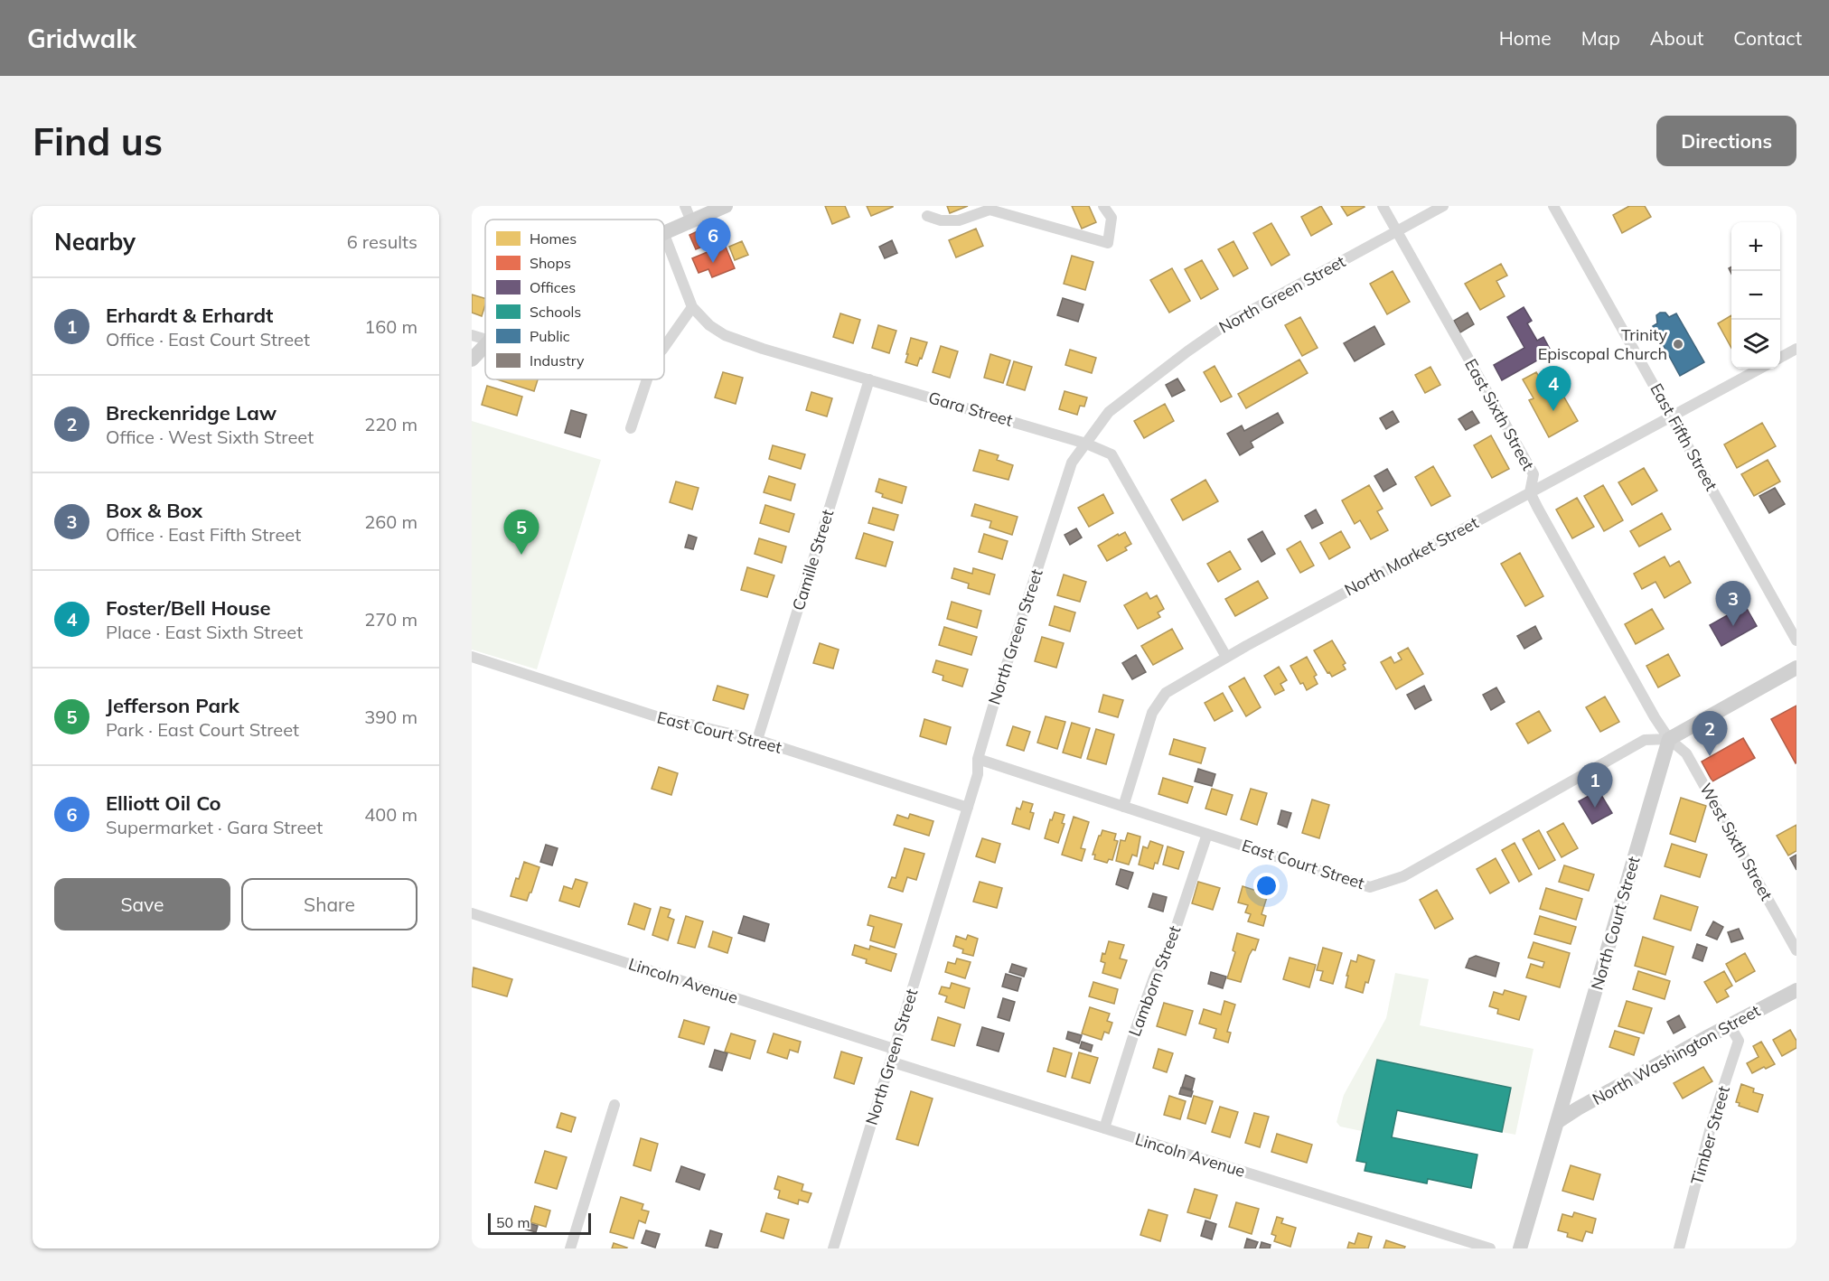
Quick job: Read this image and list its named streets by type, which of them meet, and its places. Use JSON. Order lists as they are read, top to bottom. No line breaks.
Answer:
{"streets":{"main road":["North Court Street","North Washington Street"],"street":["North Green Street","Gara Street","East Sixth Street","East Fifth Street","North Market Street","Camille Street","East Court Street","West Sixth Street","Lincoln Avenue","Lamborn Street","Timber Street"]},"crossings":[["North Green Street","Gara Street"],["North Green Street","East Sixth Street"],["North Green Street","East Court Street"],["North Green Street","Lincoln Avenue"],["Gara Street","North Market Street"],["Gara Street","Camille Street"],["East Sixth Street","North Market Street"],["East Sixth Street","East Court Street"],["East Sixth Street","West Sixth Street"],["East Sixth Street","North Court Street"],["East Fifth Street","North Market Street"],["North Market Street","East Court Street"],["Camille Street","East Court Street"],["East Court Street","West Sixth Street"],["East Court Street","North Court Street"],["East Court Street","Lamborn Street"],["West Sixth Street","North Court Street"],["North Court Street","North Washington Street"],["Lincoln Avenue","Lamborn Street"],["North Washington Street","Timber Street"]],"places":["Trinity Episcopal Church"],"legend":["Homes","Shops","Offices","Schools","Public","Industry"],"scale_bar":"50 m","page":{"header":"Gridwalk","nav":["Home","Map","About","Contact"],"buttons":["Directions",["Save","Share"]],"title":"Find us","heading":["Nearby","6 results"],"pins":["6","4","5","3","2","1"],"map_buttons":["+","−"],"list":[{"mark":"1","name":"Erhardt & Erhardt","note":"Office · East Court Street","value":"160 m"},{"mark":"2","name":"Breckenridge Law","note":"Office · West Sixth Street","value":"220 m"},{"mark":"3","name":"Box & Box","note":"Office · East Fifth Street","value":"260 m"},{"mark":"4","name":"Foster/Bell House","note":"Place · East Sixth Street","value":"270 m"},{"mark":"5","name":"Jefferson Park","note":"Park · East Court Street","value":"390 m"},{"mark":"6","name":"Elliott Oil Co","note":"Supermarket · Gara Street","value":"400 m"}],"scale":"50 m"}}
